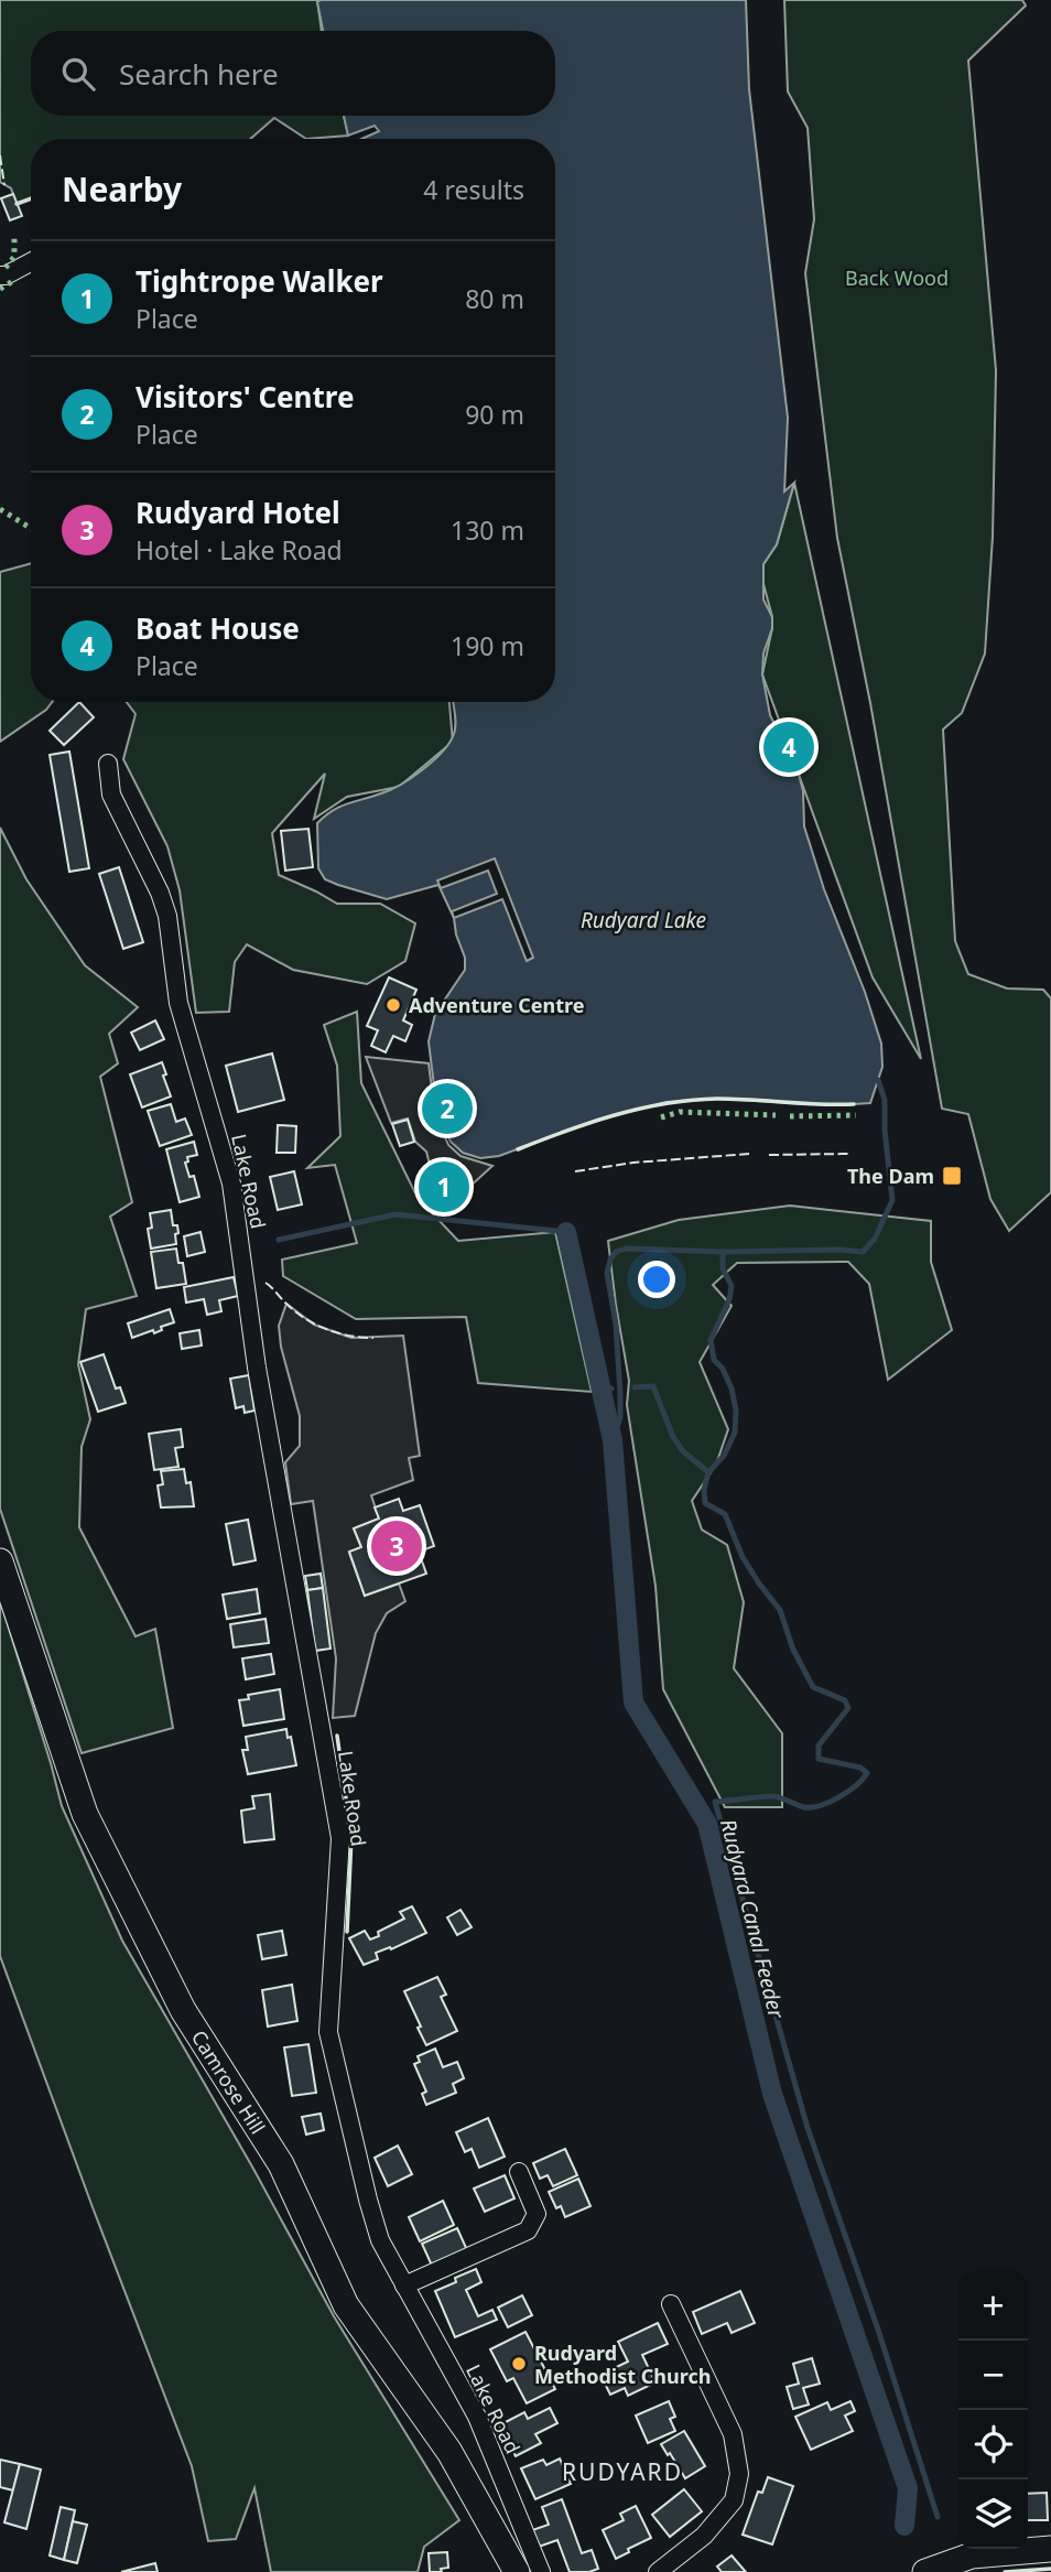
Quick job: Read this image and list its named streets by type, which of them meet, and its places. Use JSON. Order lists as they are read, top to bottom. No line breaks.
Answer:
{"streets":{"street":["Lake Road","Camrose Hill"]},"districts":["RUDYARD"],"water":["Rudyard Lake","Rudyard Canal Feeder"],"parks":["Back Wood"],"places":{"other":["Adventure Centre","Rudyard Methodist Church"],"transit":["The Dam"]},"page":{"search":"Search here","heading":["Nearby","4 results"],"list":[{"mark":"1","name":"Tightrope Walker","note":"Place","value":"80 m"},{"mark":"2","name":"Visitors' Centre","note":"Place","value":"90 m"},{"mark":"3","name":"Rudyard Hotel","note":"Hotel · Lake Road","value":"130 m"},{"mark":"4","name":"Boat House","note":"Place","value":"190 m"}],"pins":["4","2","1","3"],"map_buttons":["+","−"]}}
